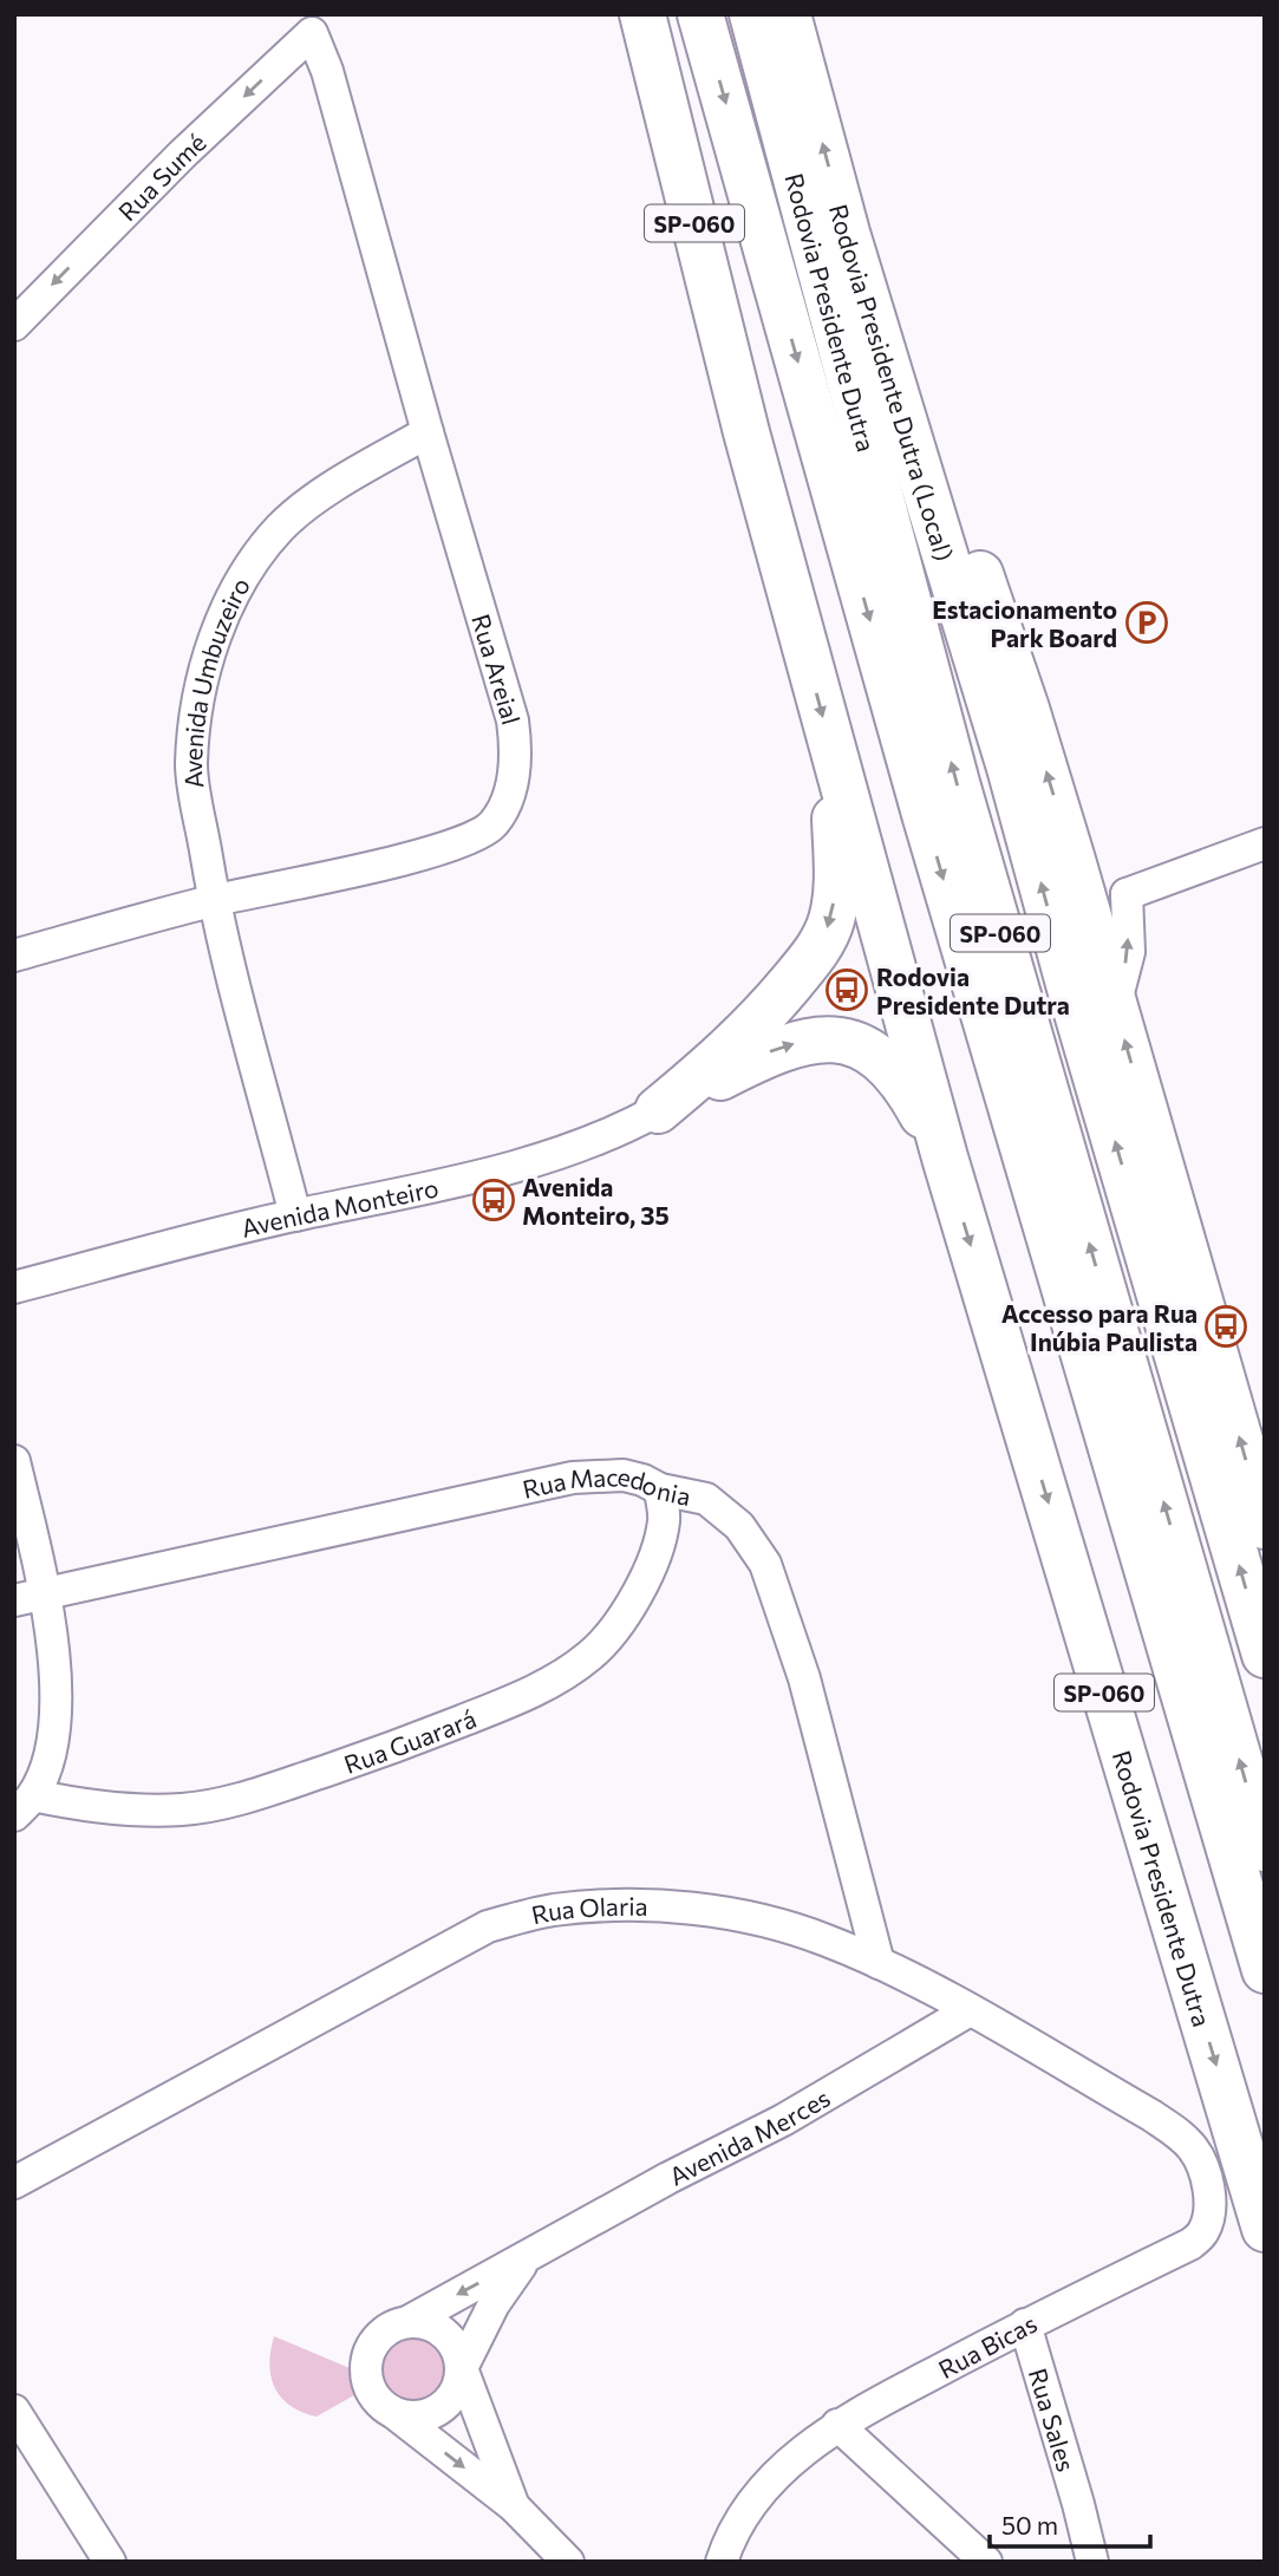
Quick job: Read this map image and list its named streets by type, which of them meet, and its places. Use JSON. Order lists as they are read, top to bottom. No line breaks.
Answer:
{"streets":{"highway":["SP-060","Rodovia Presidente Dutra","Rodovia Presidente Dutra (Local)"],"street":["Rua Sumé","Rua Areial","Avenida Umbuzeiro","Avenida Monteiro","Rua Macedonia","Rua Guarará","Rua Olaria","Avenida Merces","Rua Bicas","Rua Sales"]},"crossings":[["Rua Sumé","Rua Areial"],["Rua Areial","Avenida Umbuzeiro"],["Avenida Umbuzeiro","Avenida Monteiro"],["Rua Macedonia","Rua Guarará"],["Rua Macedonia","Rua Olaria"],["Rua Olaria","Avenida Merces"],["Rua Olaria","Rua Bicas"],["Rua Bicas","Rua Sales"]],"one_way":["Rua Sumé"],"places":{"parking":["Estacionamento Park Board"],"bus stop":["Rodovia Presidente Dutra","Avenida Monteiro, 35","Accesso para Rua Inúbia Paulista"]},"scale_bar":"50 m"}
